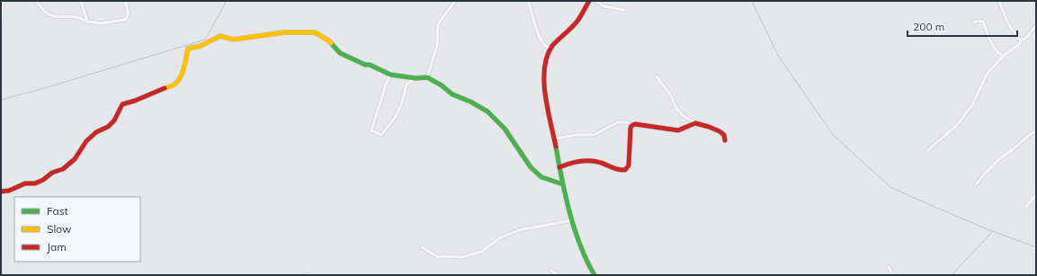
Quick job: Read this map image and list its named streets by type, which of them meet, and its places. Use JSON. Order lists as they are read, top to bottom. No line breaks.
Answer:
{"legend":["Fast","Slow","Jam"],"scale_bar":"200 m"}
